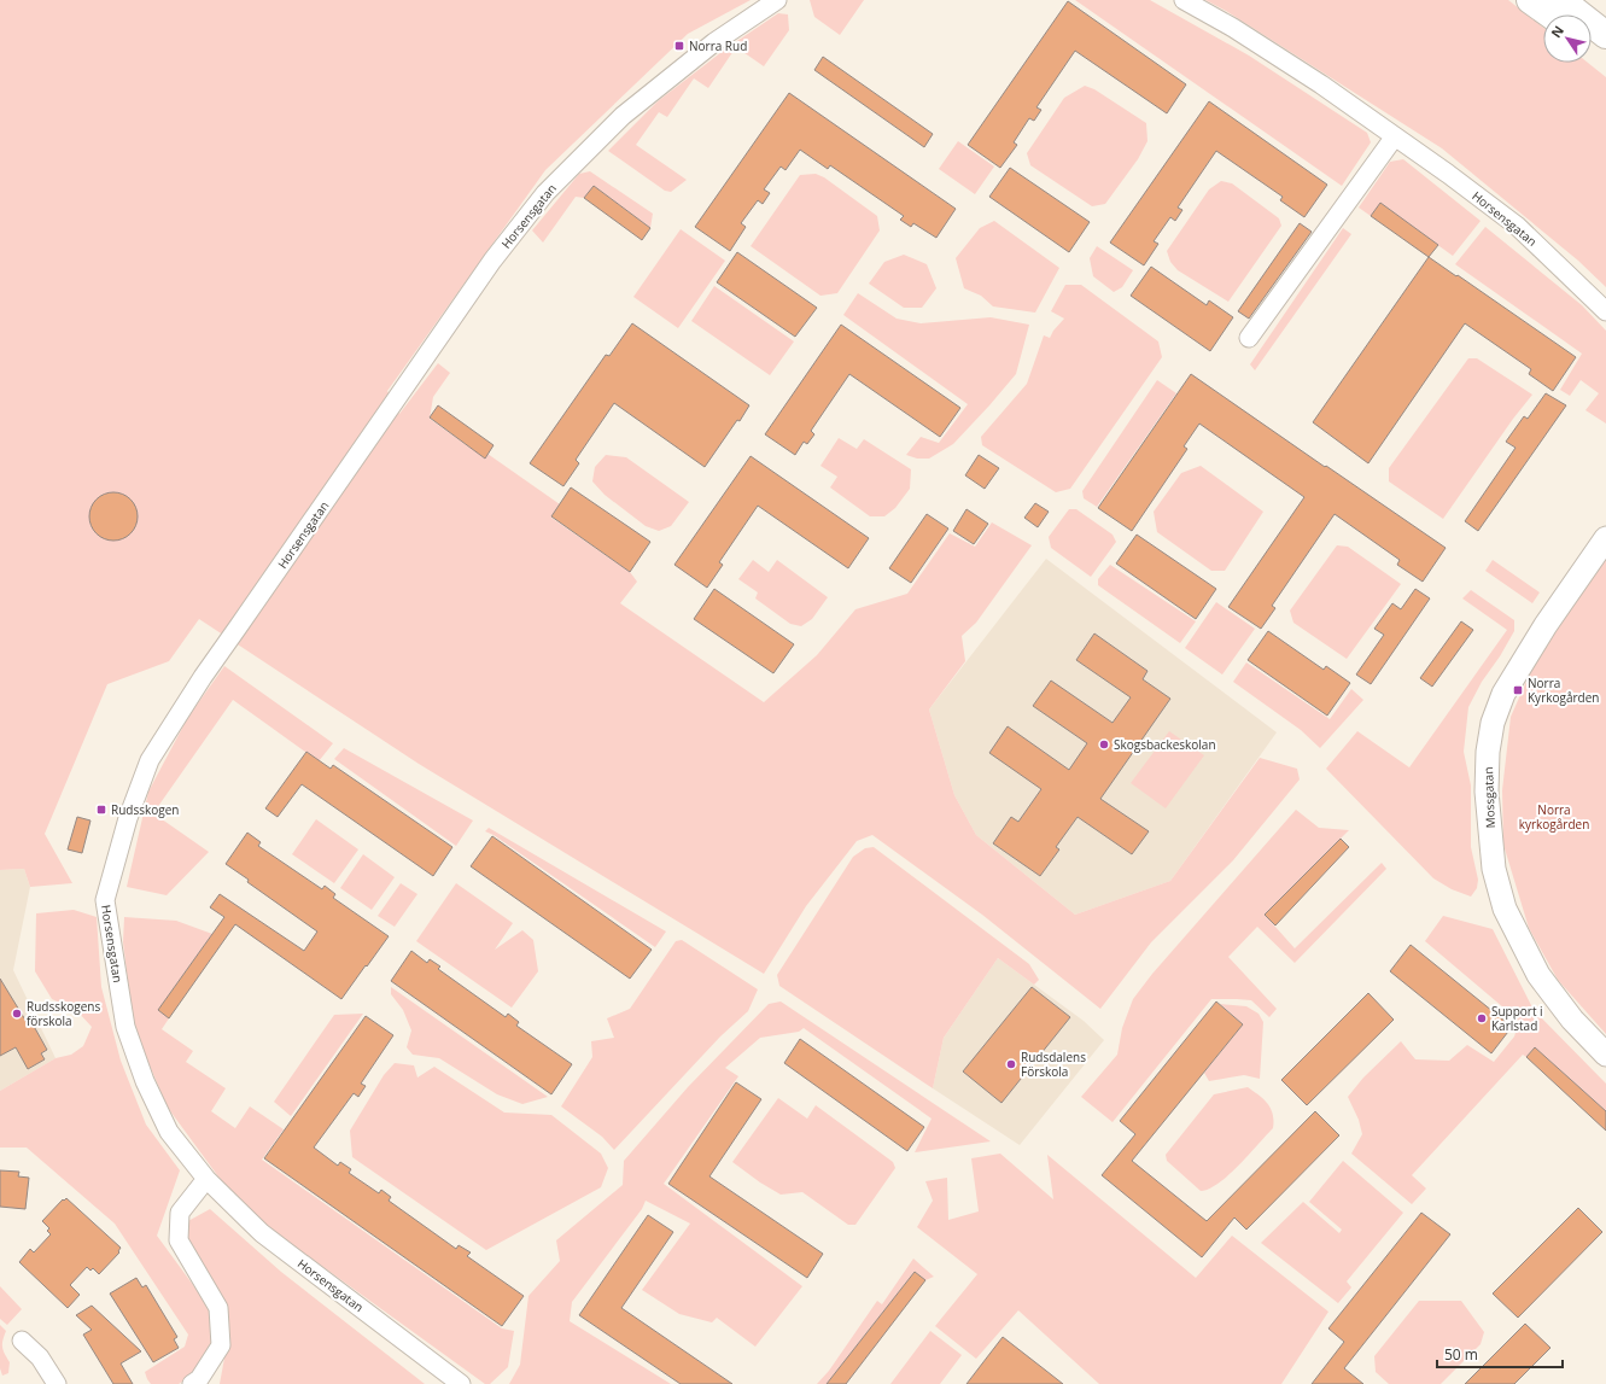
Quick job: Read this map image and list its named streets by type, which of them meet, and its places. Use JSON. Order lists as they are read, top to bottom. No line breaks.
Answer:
{"streets":{"street":["Horsensgatan","Mossgatan"]},"parks":["Norra kyrkogården"],"places":{"transit":["Norra Rud","Norra Kyrkogården","Rudsskogen"],"other":["Skogsbackeskolan","Rudsskogens förskola","Support i Karlstad","Rudsdalens Förskola"]},"scale_bar":"50 m","north":"top left"}
